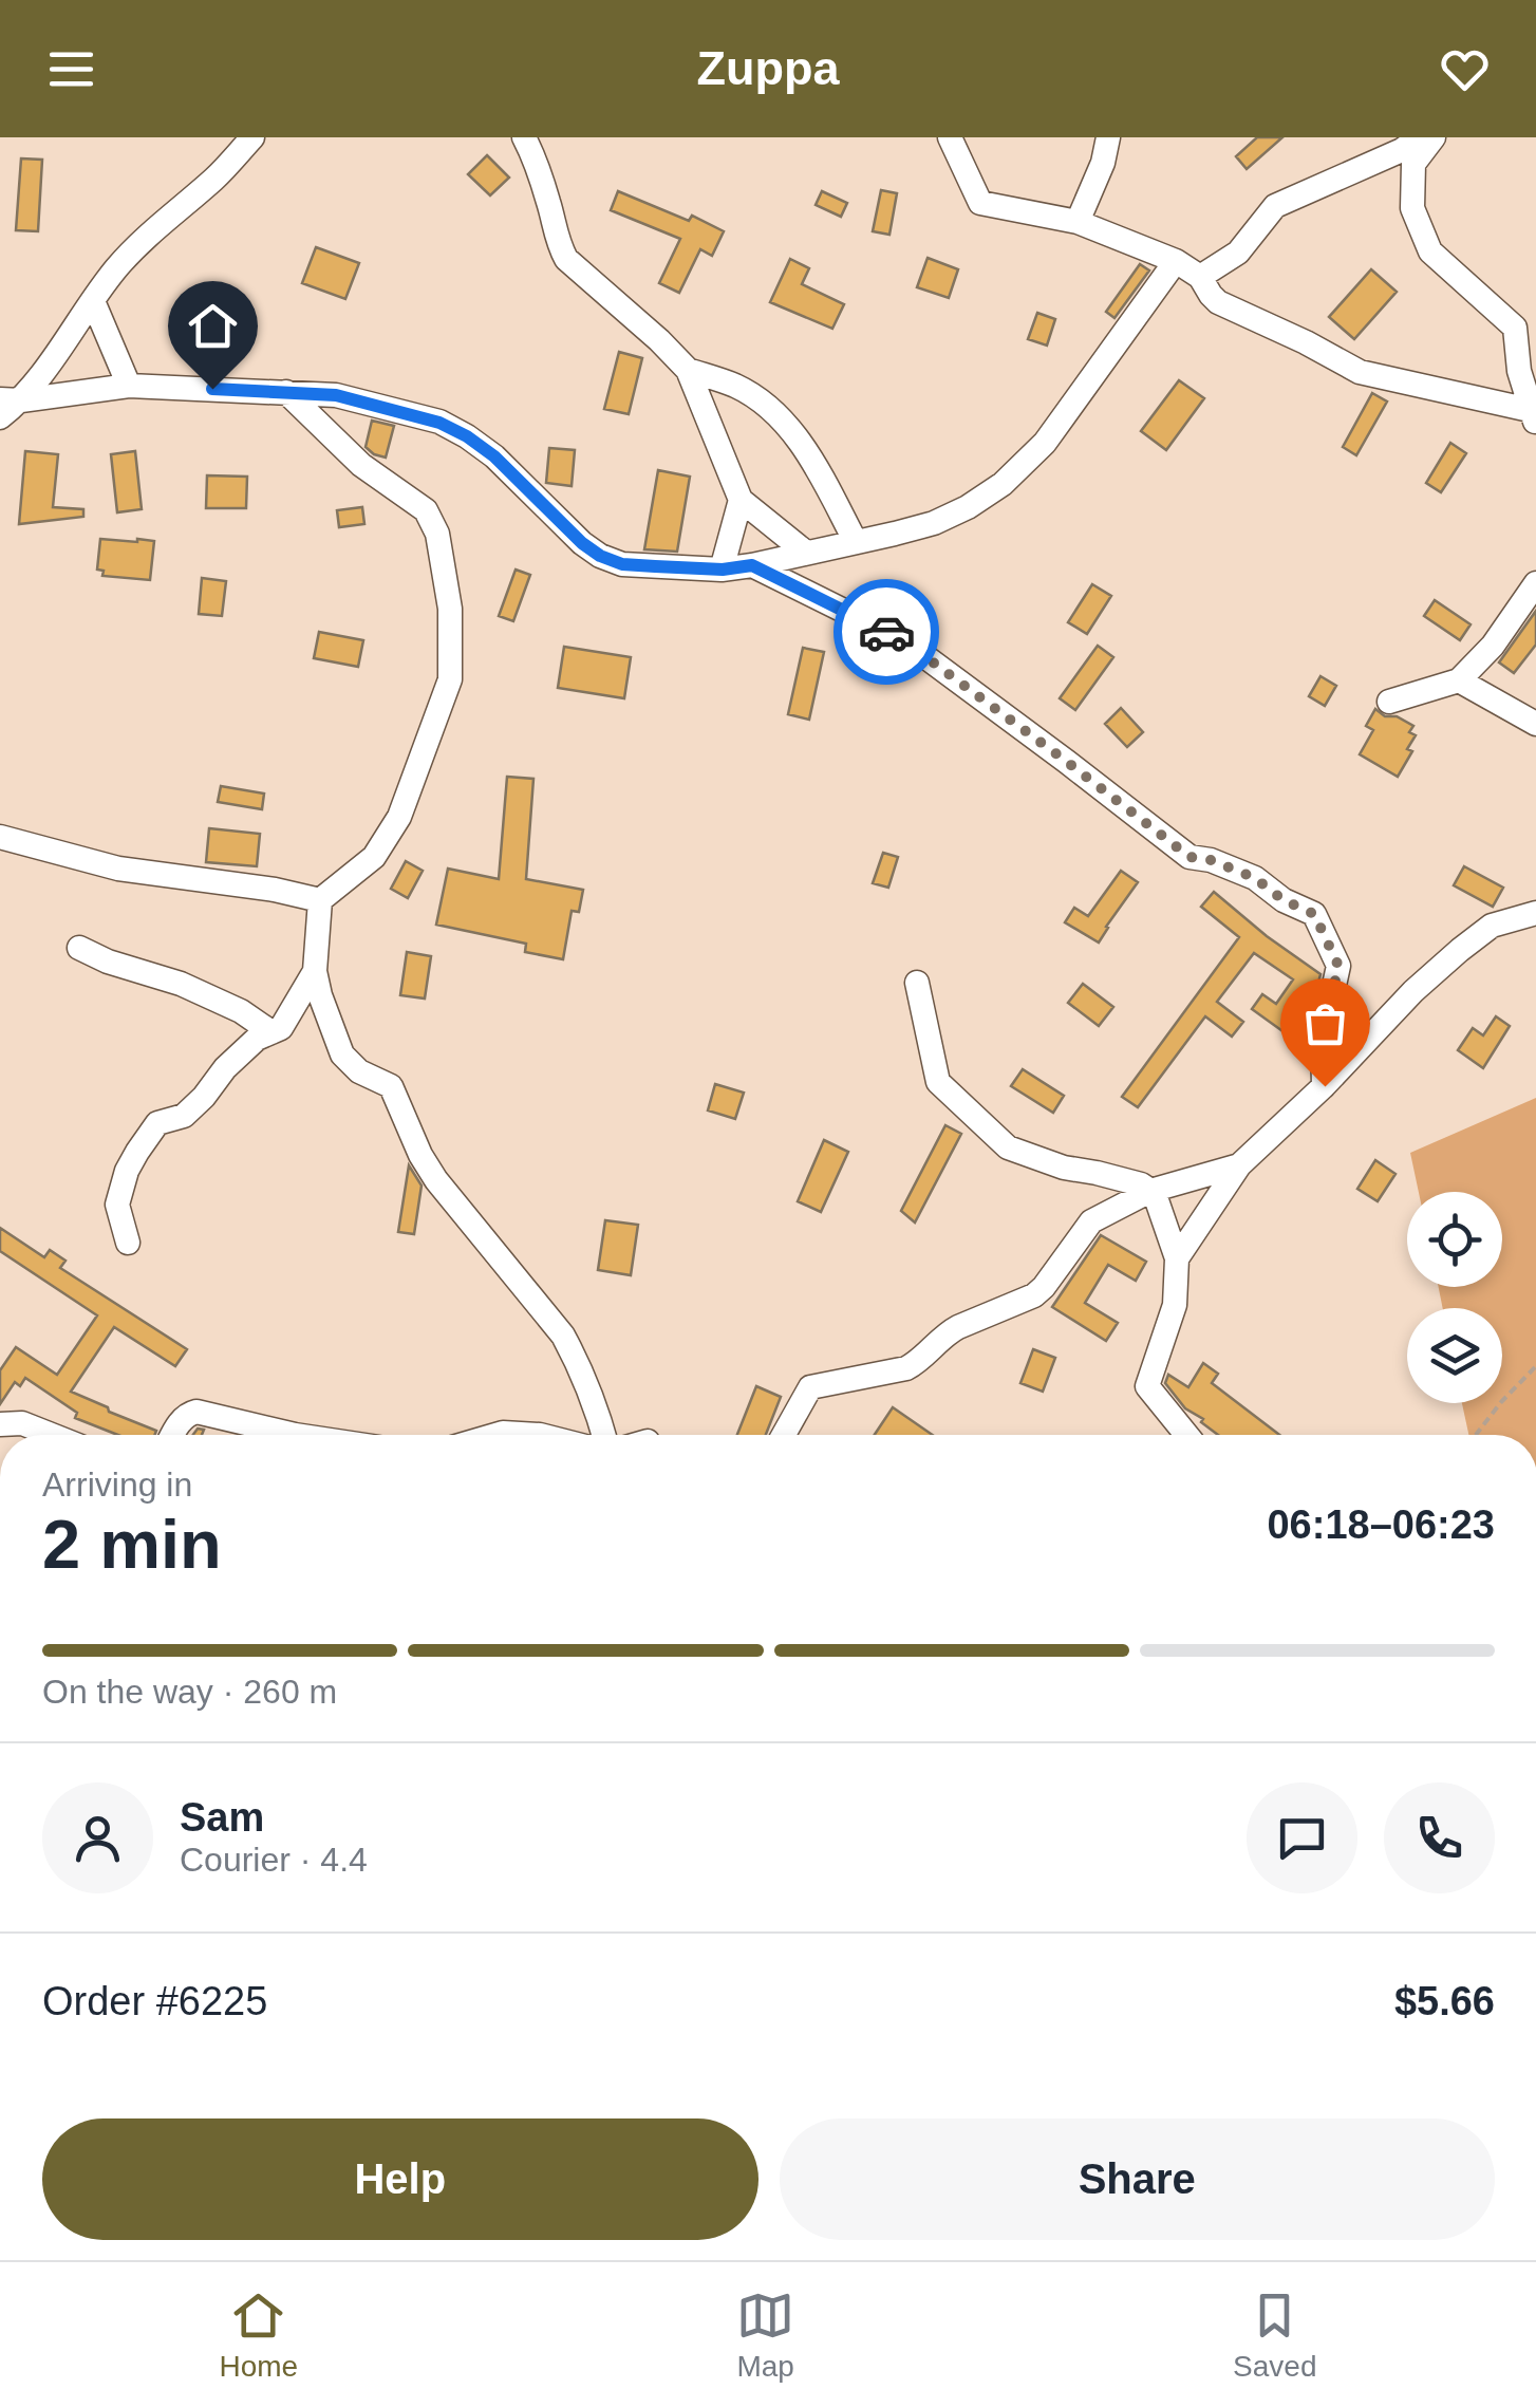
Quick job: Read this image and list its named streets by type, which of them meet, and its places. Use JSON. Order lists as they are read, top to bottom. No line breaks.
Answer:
{"page":{"header":"Zuppa","heading":["2 min","Arriving in","06:18–06:23"],"panel":["Sam","Courier · 4.4","Order #6225","$5.66"],"bar":"On the way · 260 m","buttons":["Help","Share"],"tabs":["Home","Map","Saved"]}}
